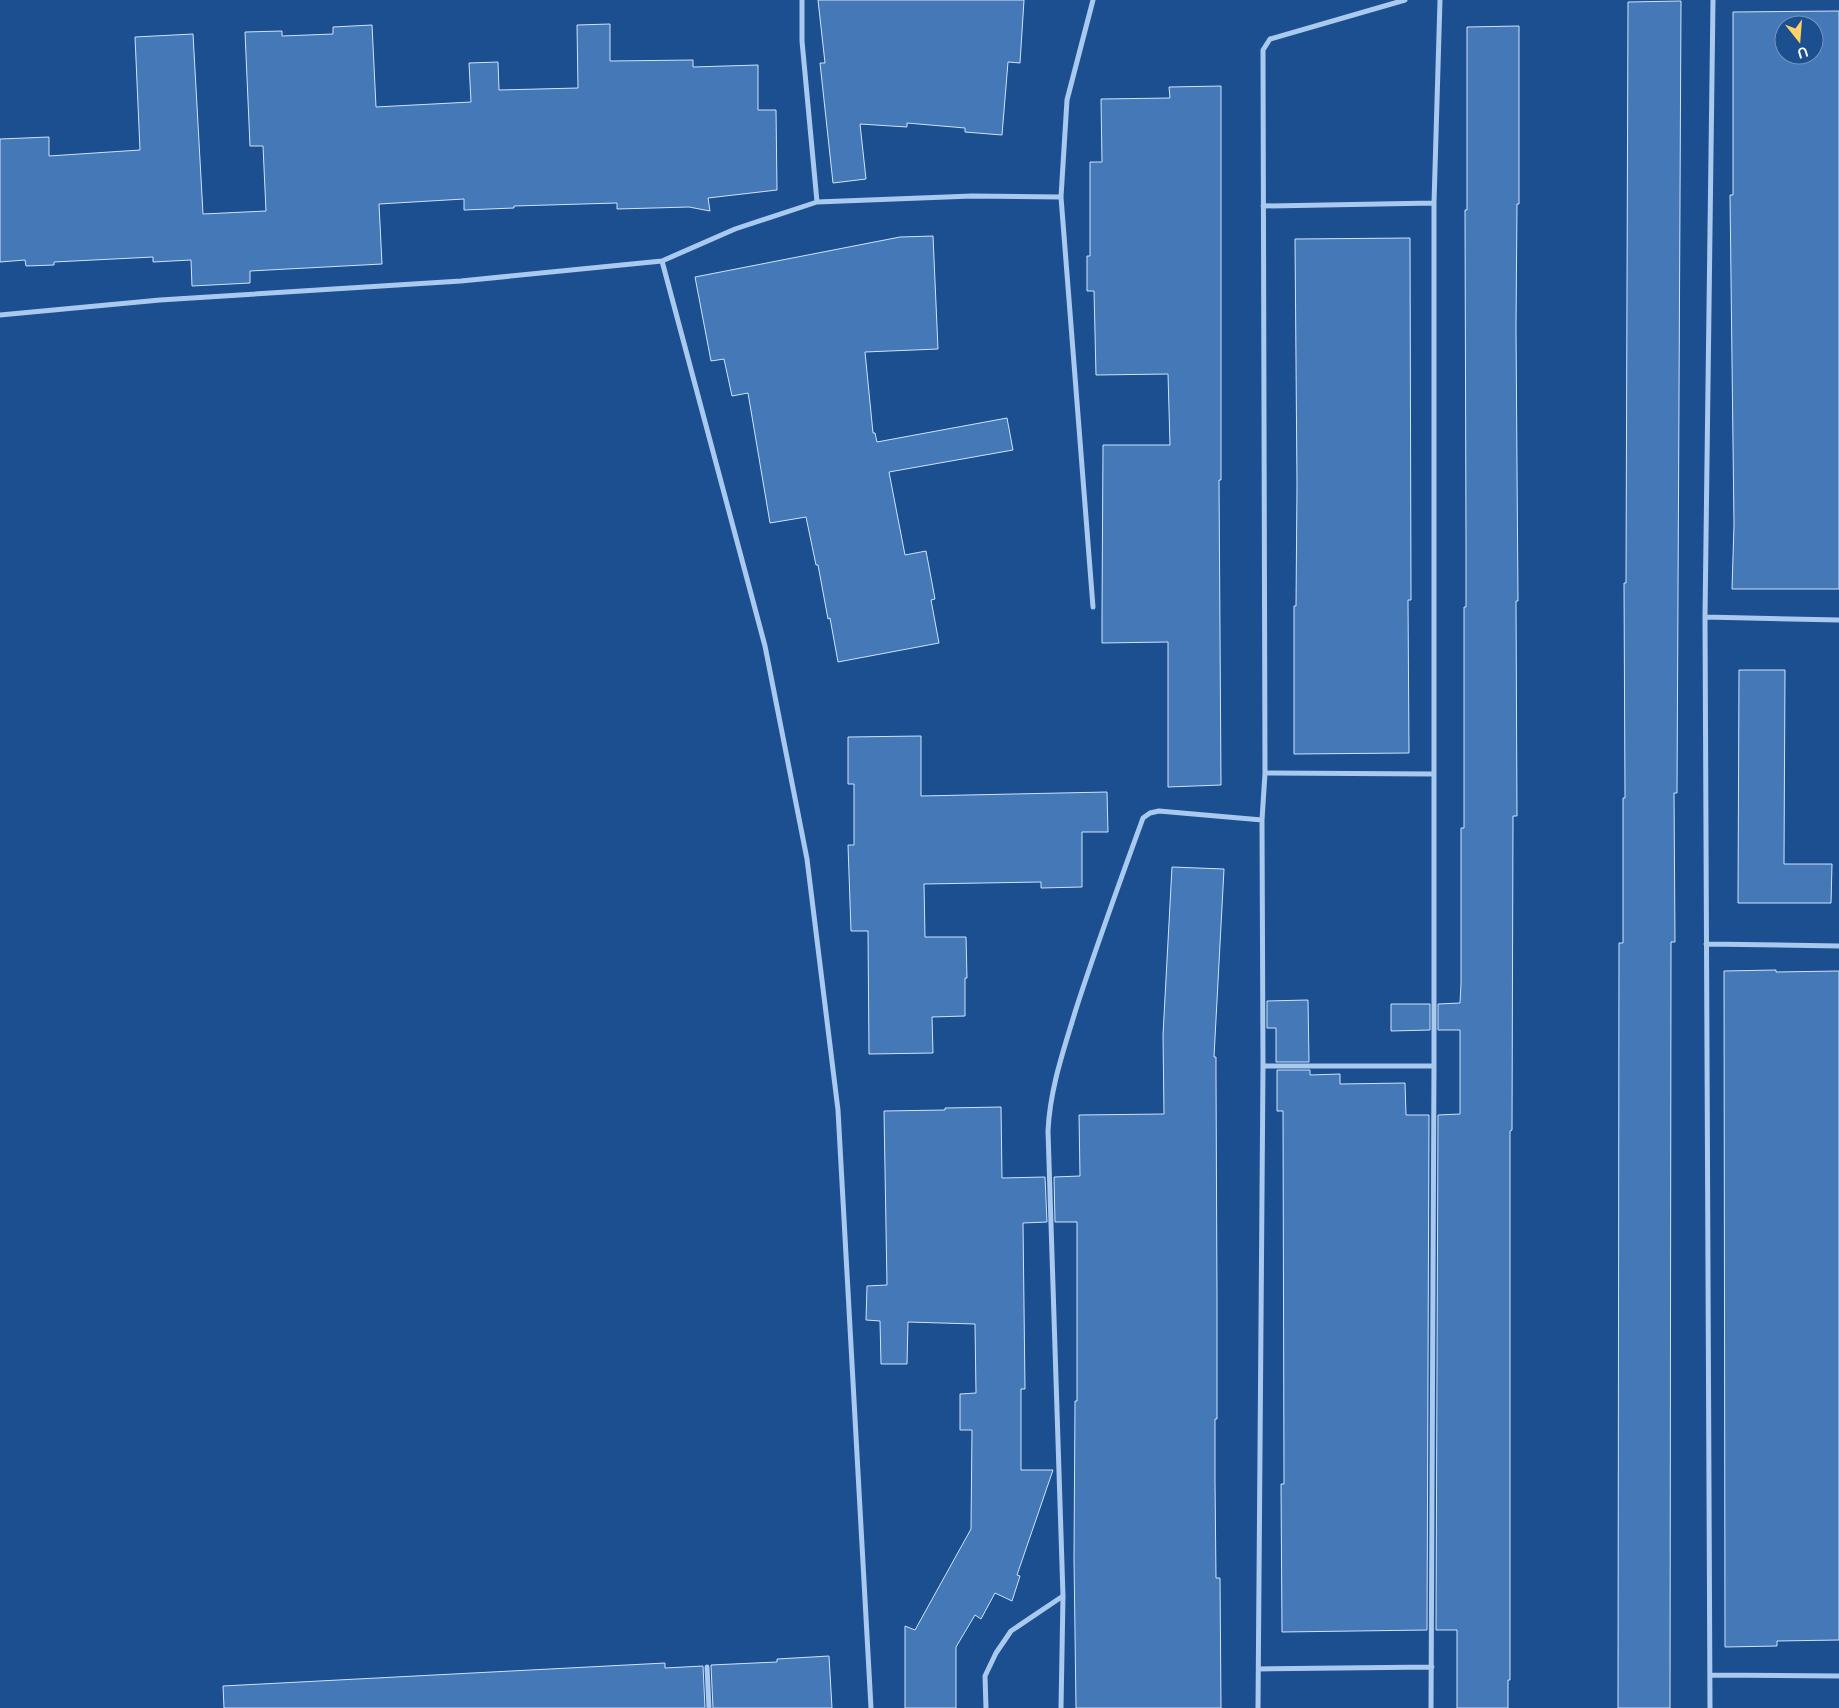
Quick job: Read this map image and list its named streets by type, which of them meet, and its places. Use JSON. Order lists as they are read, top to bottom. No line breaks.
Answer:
{"north":"bottom"}
